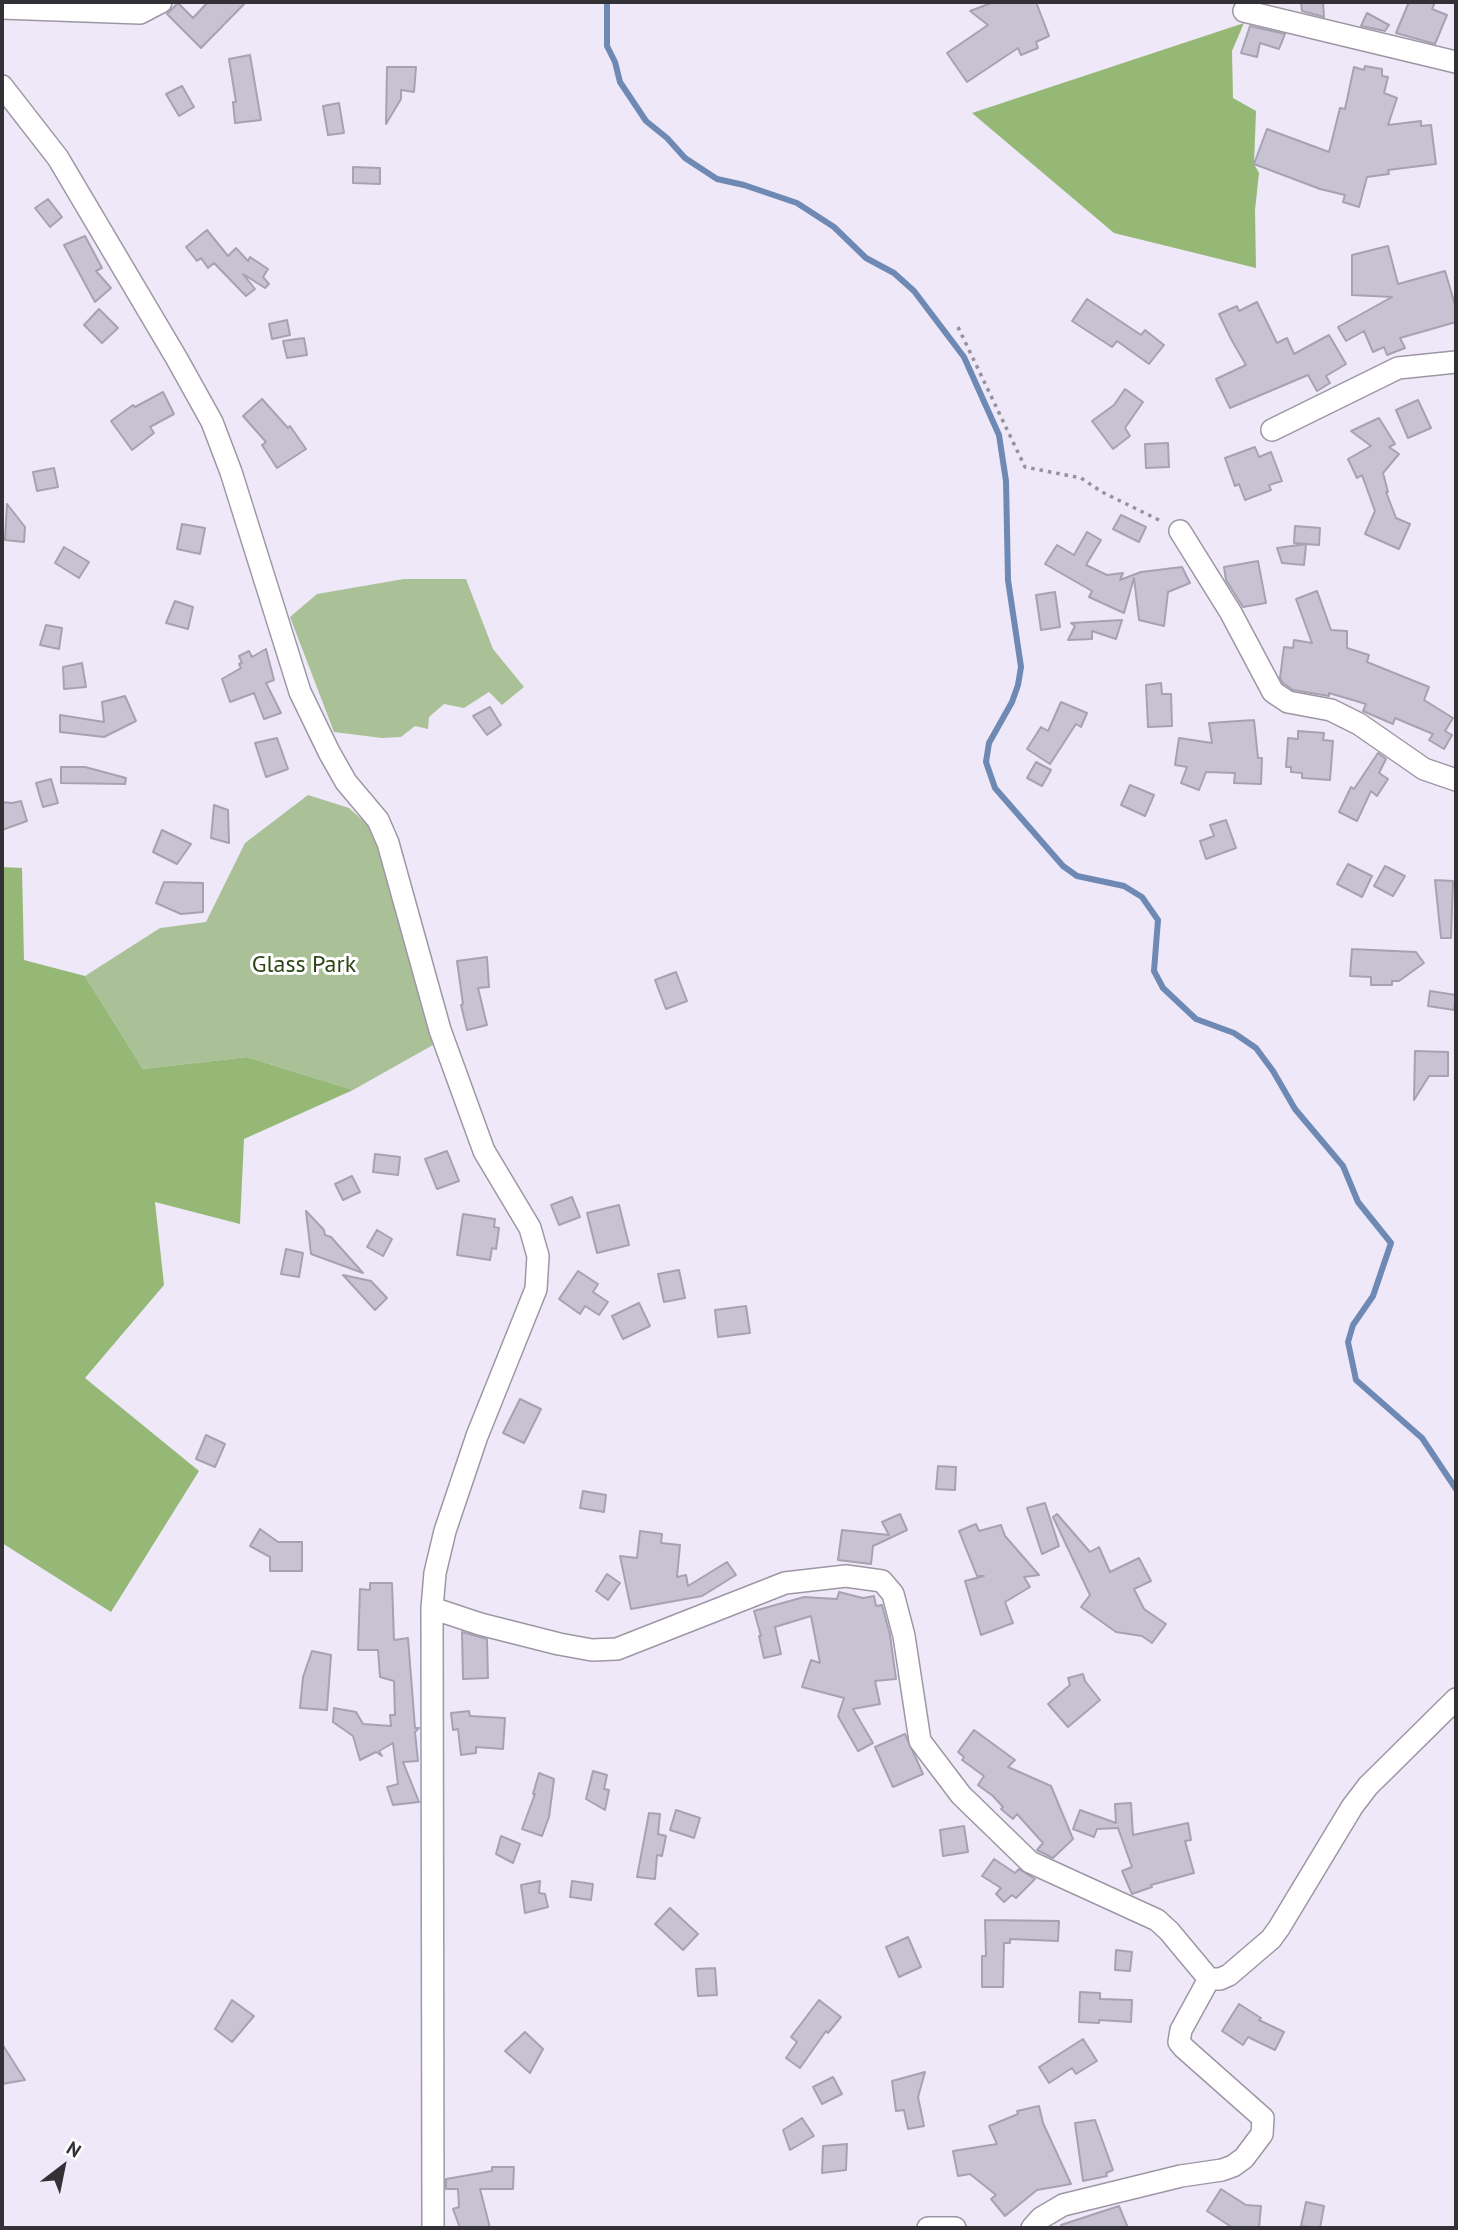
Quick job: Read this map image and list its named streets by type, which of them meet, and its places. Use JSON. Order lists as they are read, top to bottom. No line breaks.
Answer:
{"parks":["Glass Park"],"north":"top right"}
